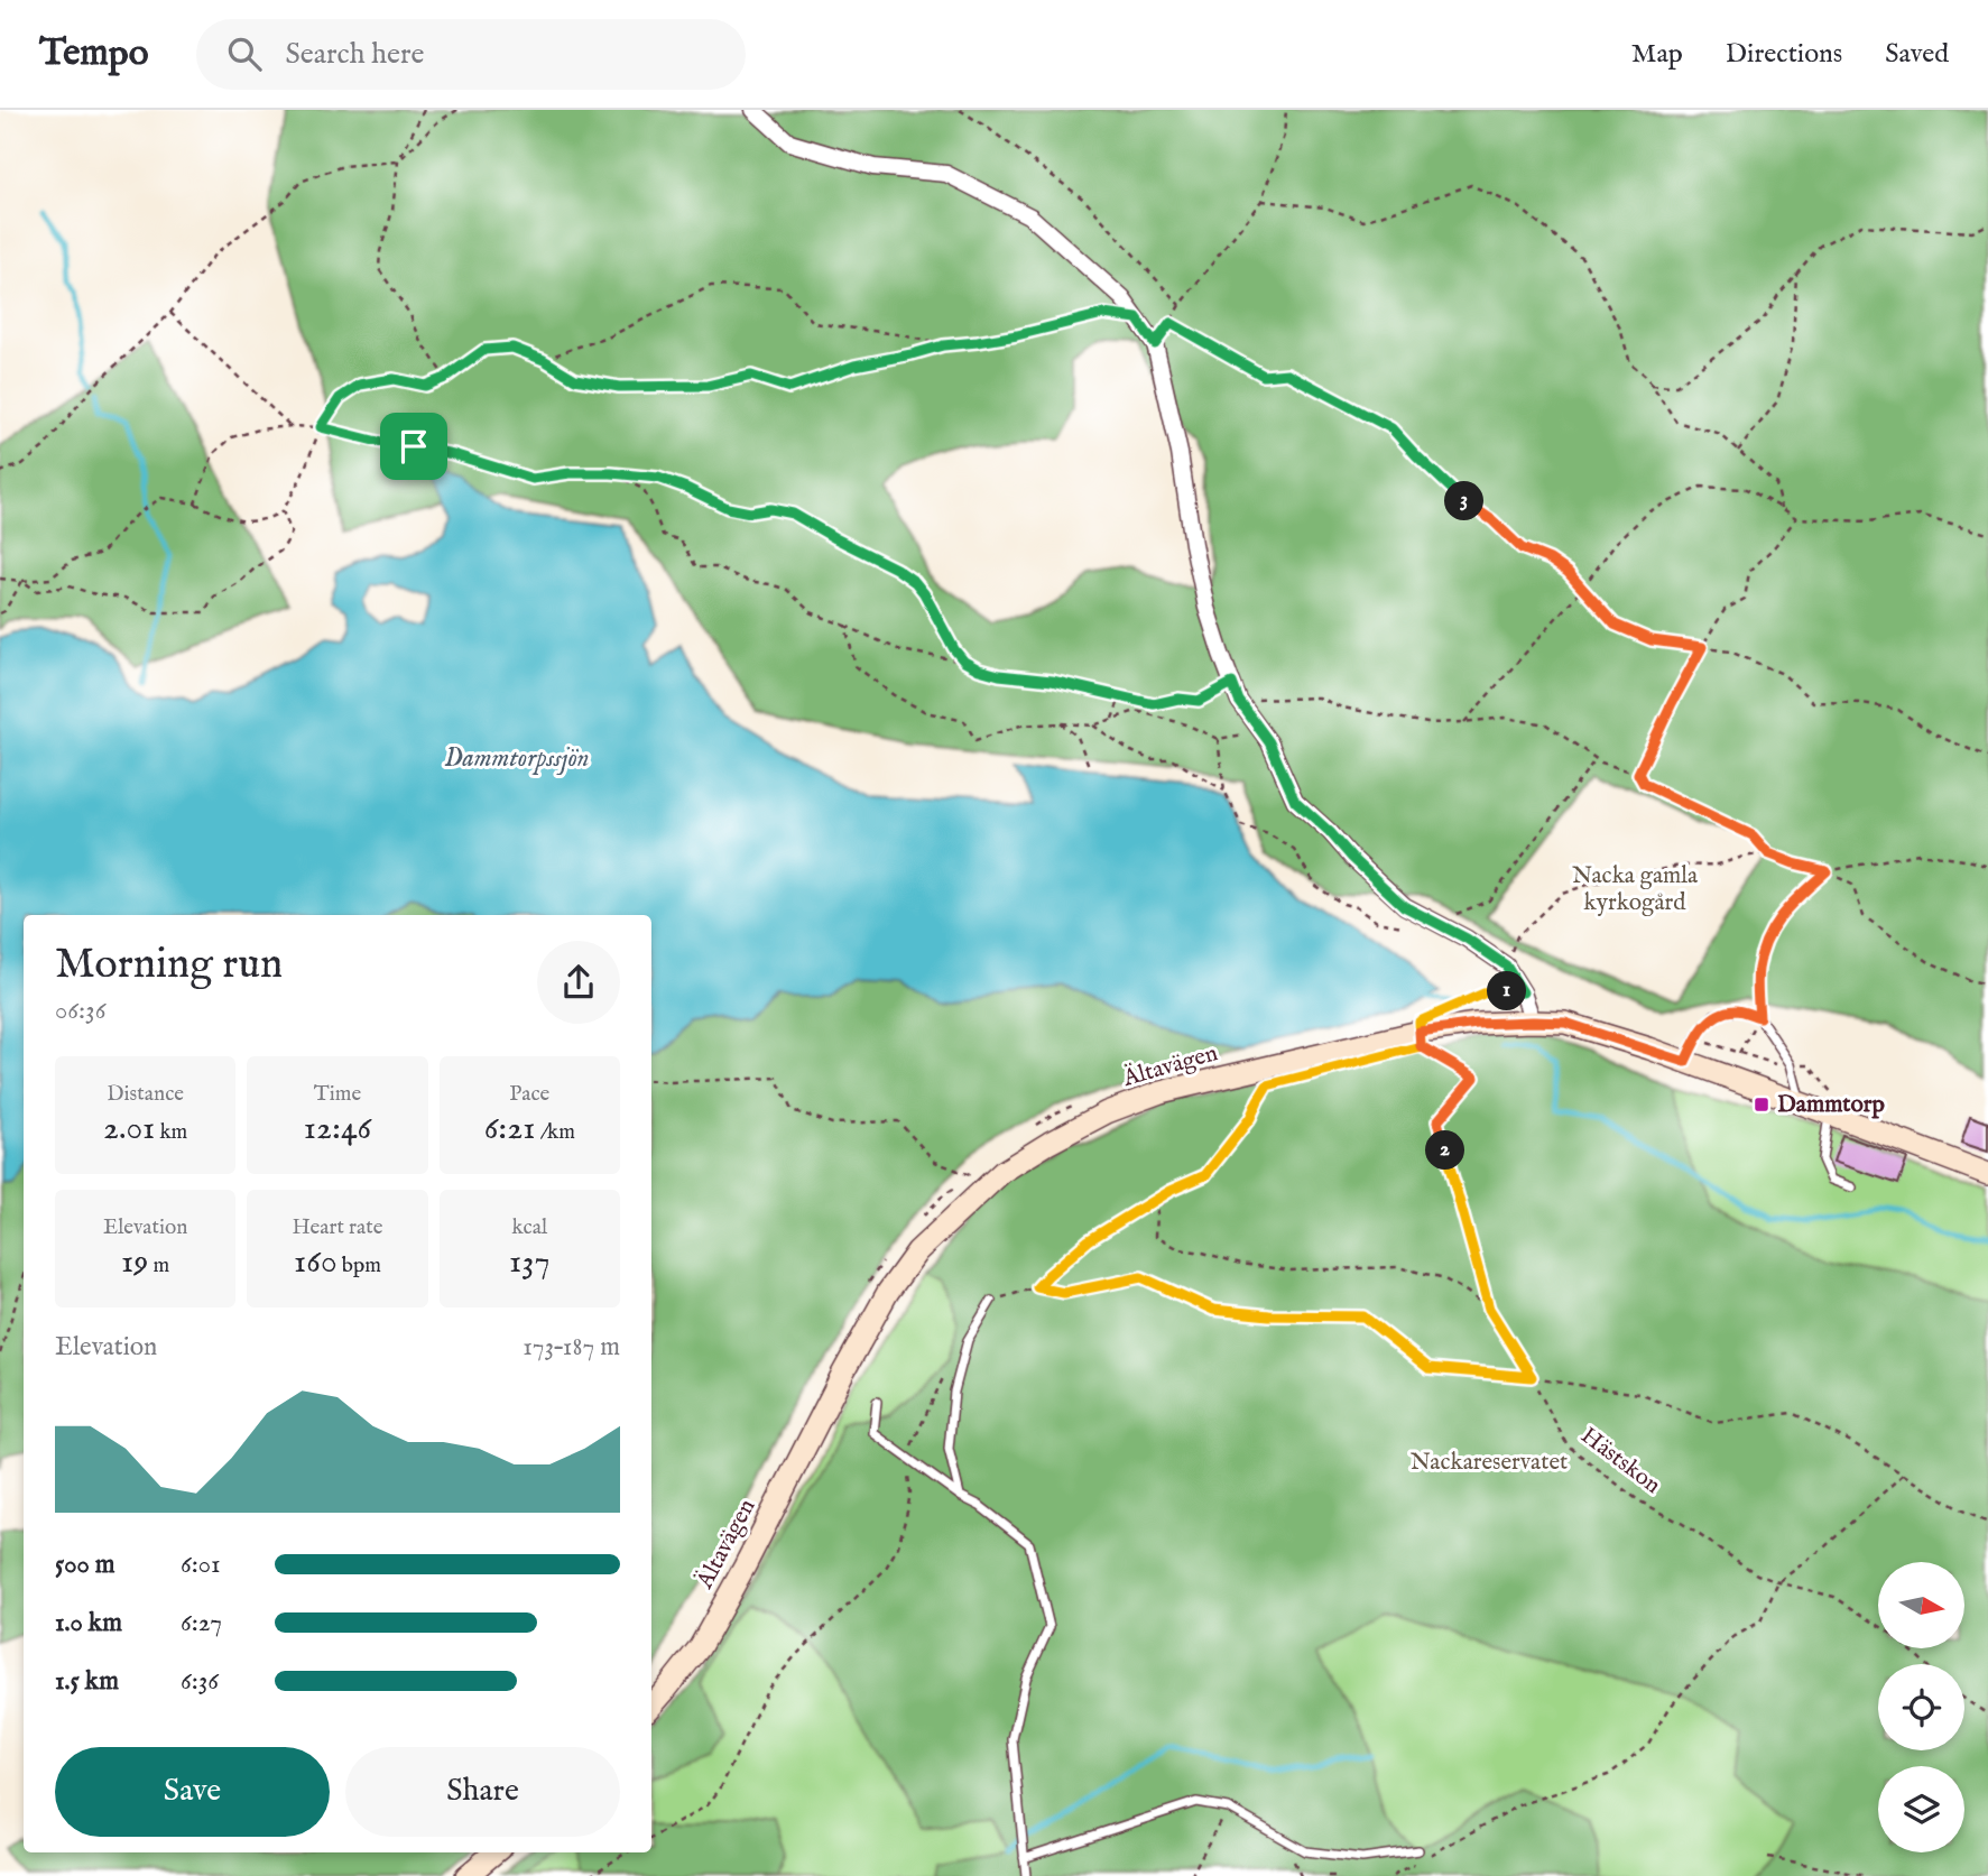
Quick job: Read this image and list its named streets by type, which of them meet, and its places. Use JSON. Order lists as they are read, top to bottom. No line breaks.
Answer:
{"streets":{"main road":["Ältavägen"],"path":["Hästskon"]},"water":["Dammtorpssjön"],"parks":["Nacka gamla kyrkogård","Nackareservatet"],"places":{"transit":["Dammtorp"]},"north":"right","page":{"header":"Tempo","search":"Search here","nav":["Map","Directions","Saved"],"pins":["3","1","2"],"heading":["Morning run","06:36"],"stats":[["Distance","2.01 km"],["Time","12:46"],["Pace","6:21 /km"],["Elevation","19 m"],["Heart rate","160 bpm"],["kcal","137"]],"chart":["Elevation","173–187 m"],"list":[{"name":"500 m","note":"6:01"},{"name":"1.0 km","note":"6:27"},{"name":"1.5 km","note":"6:36"}],"buttons":["Save","Share"]}}
